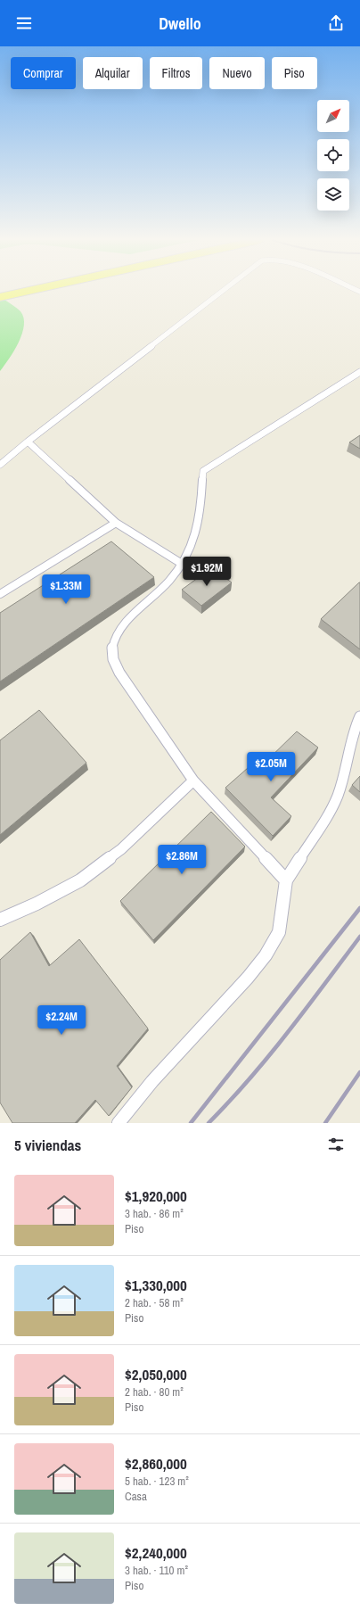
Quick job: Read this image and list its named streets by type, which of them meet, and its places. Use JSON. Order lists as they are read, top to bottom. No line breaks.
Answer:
{"north":"top right","page":{"header":"Dwello","chip":["Comprar","Alquilar","Filtros","Nuevo","Piso"],"price":["$1.92M","$1.33M","$2.05M","$2.86M","$2.24M"],"heading":"5 viviendas","list":[{"name":"$1,920,000","note":"3 hab. · 86 m² · Piso"},{"name":"$1,330,000","note":"2 hab. · 58 m² · Piso"},{"name":"$2,050,000","note":"2 hab. · 80 m² · Piso"},{"name":"$2,860,000","note":"5 hab. · 123 m² · Casa"},{"name":"$2,240,000","note":"3 hab. · 110 m² · Piso"}]}}
